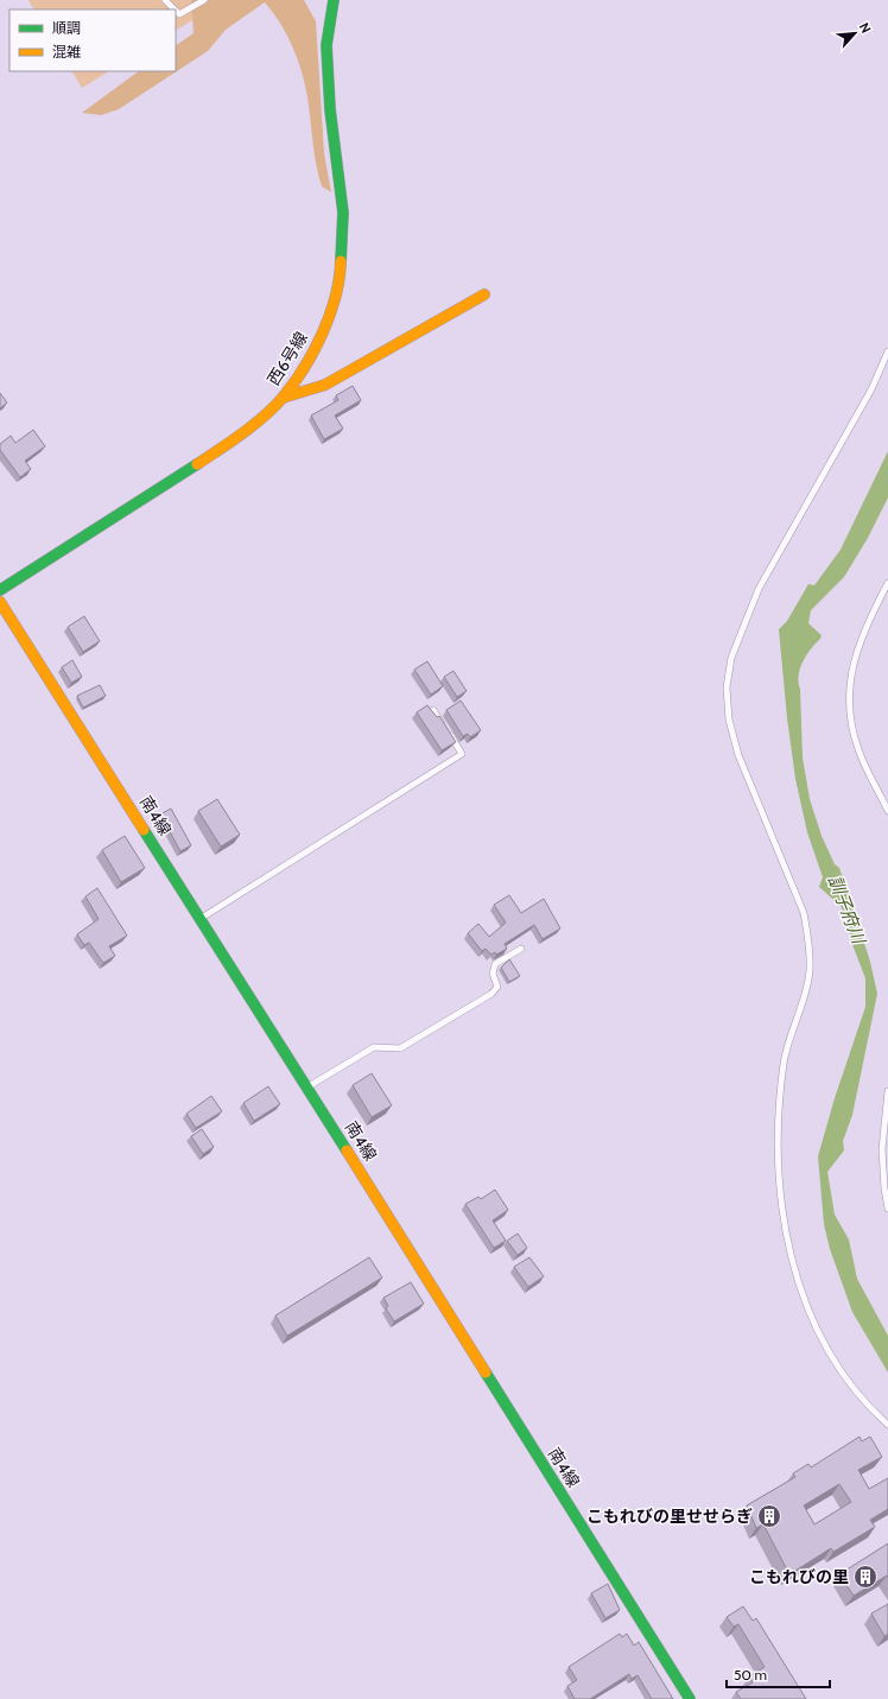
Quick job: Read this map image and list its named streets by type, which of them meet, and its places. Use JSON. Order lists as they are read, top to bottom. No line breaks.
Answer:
{"streets":{"street":["西6号線","南4線"]},"water":["訓子府川"],"places":{"building":["こもれびの里せせらぎ","こもれびの里"]},"legend":["順調","混雑"],"scale_bar":"50 m","north":"top right"}
